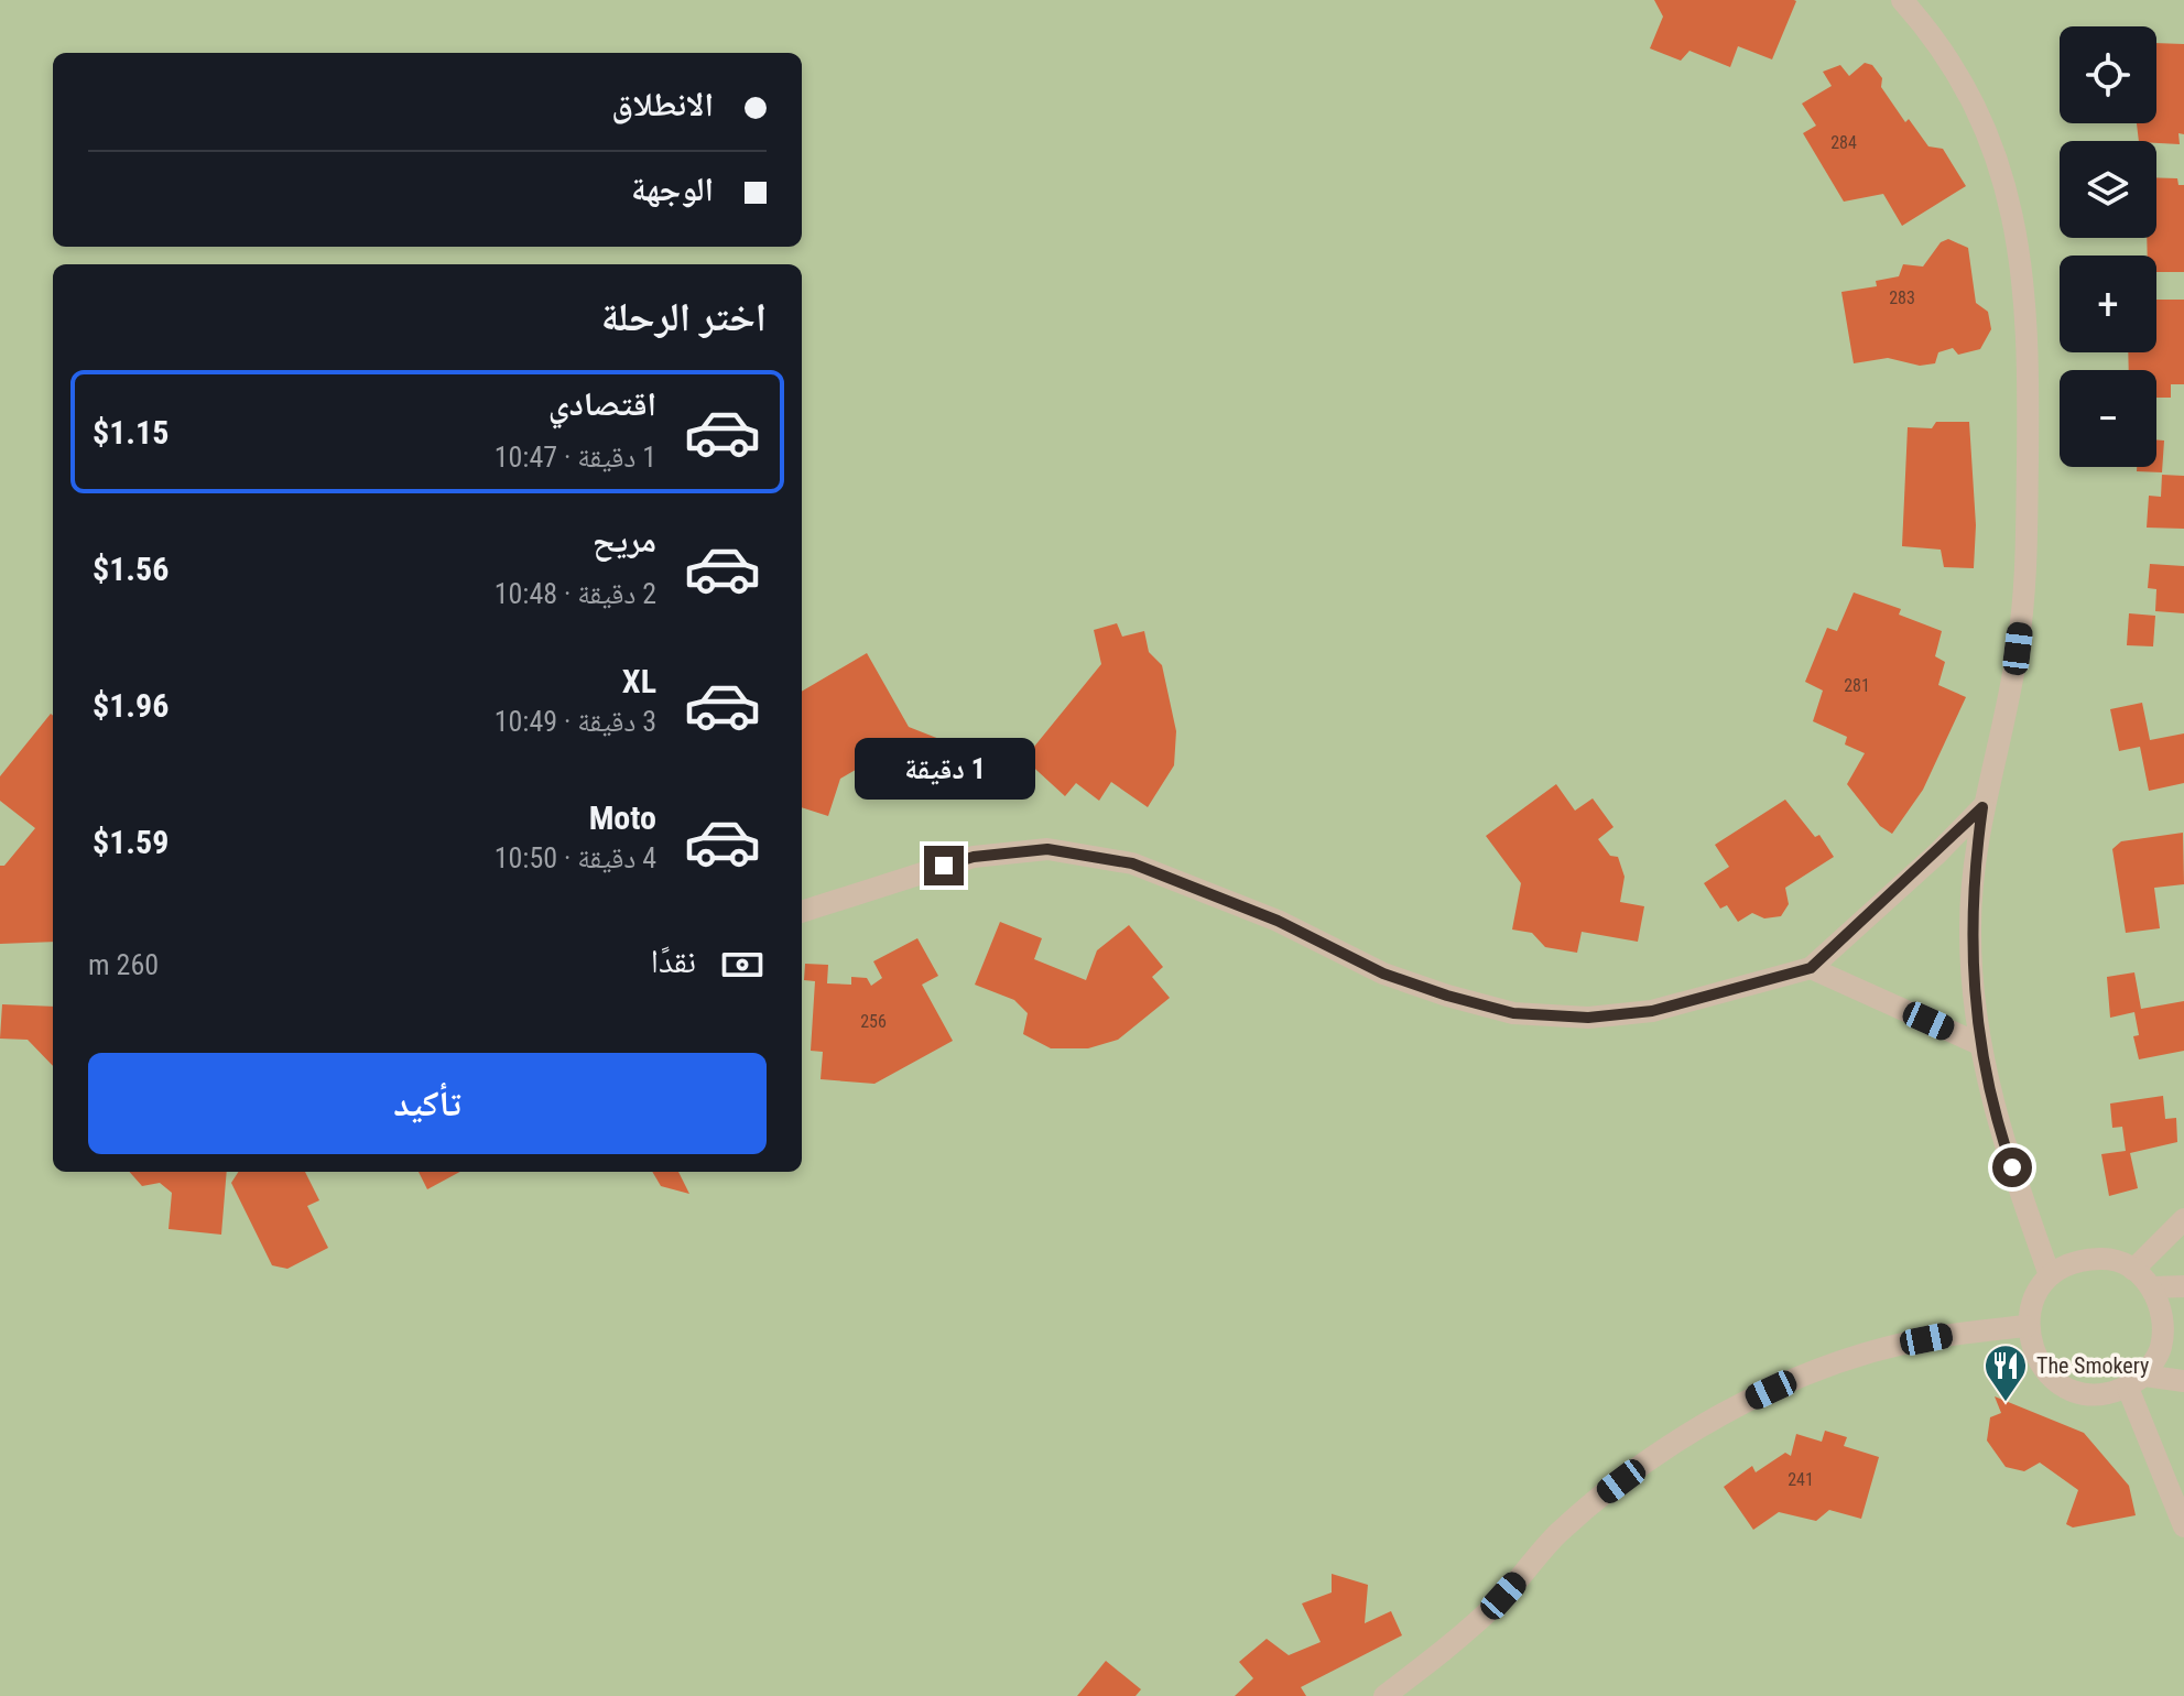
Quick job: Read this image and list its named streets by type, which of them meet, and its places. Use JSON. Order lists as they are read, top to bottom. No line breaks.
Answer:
{"places":{"restaurant":["The Smokery"]},"house_numbers":["284","283","281","256","241"],"page":{"map_buttons":["+","−"],"banner":["الانطلاق","الوجهة"],"heading":"اختر الرحلة","list":[{"name":"اقتصادي","note":"1 دقيقة · 10:47","value":"$1.15"},{"name":"مريح","note":"2 دقيقة · 10:48","value":"$1.56"},{"name":"XL","note":"3 دقيقة · 10:49","value":"$1.96"},{"name":"Moto","note":"4 دقيقة · 10:50","value":"$1.59"}],"bubble":"1 دقيقة","pay":["نقدًا","260 m"],"buttons":"تأكيد"}}
